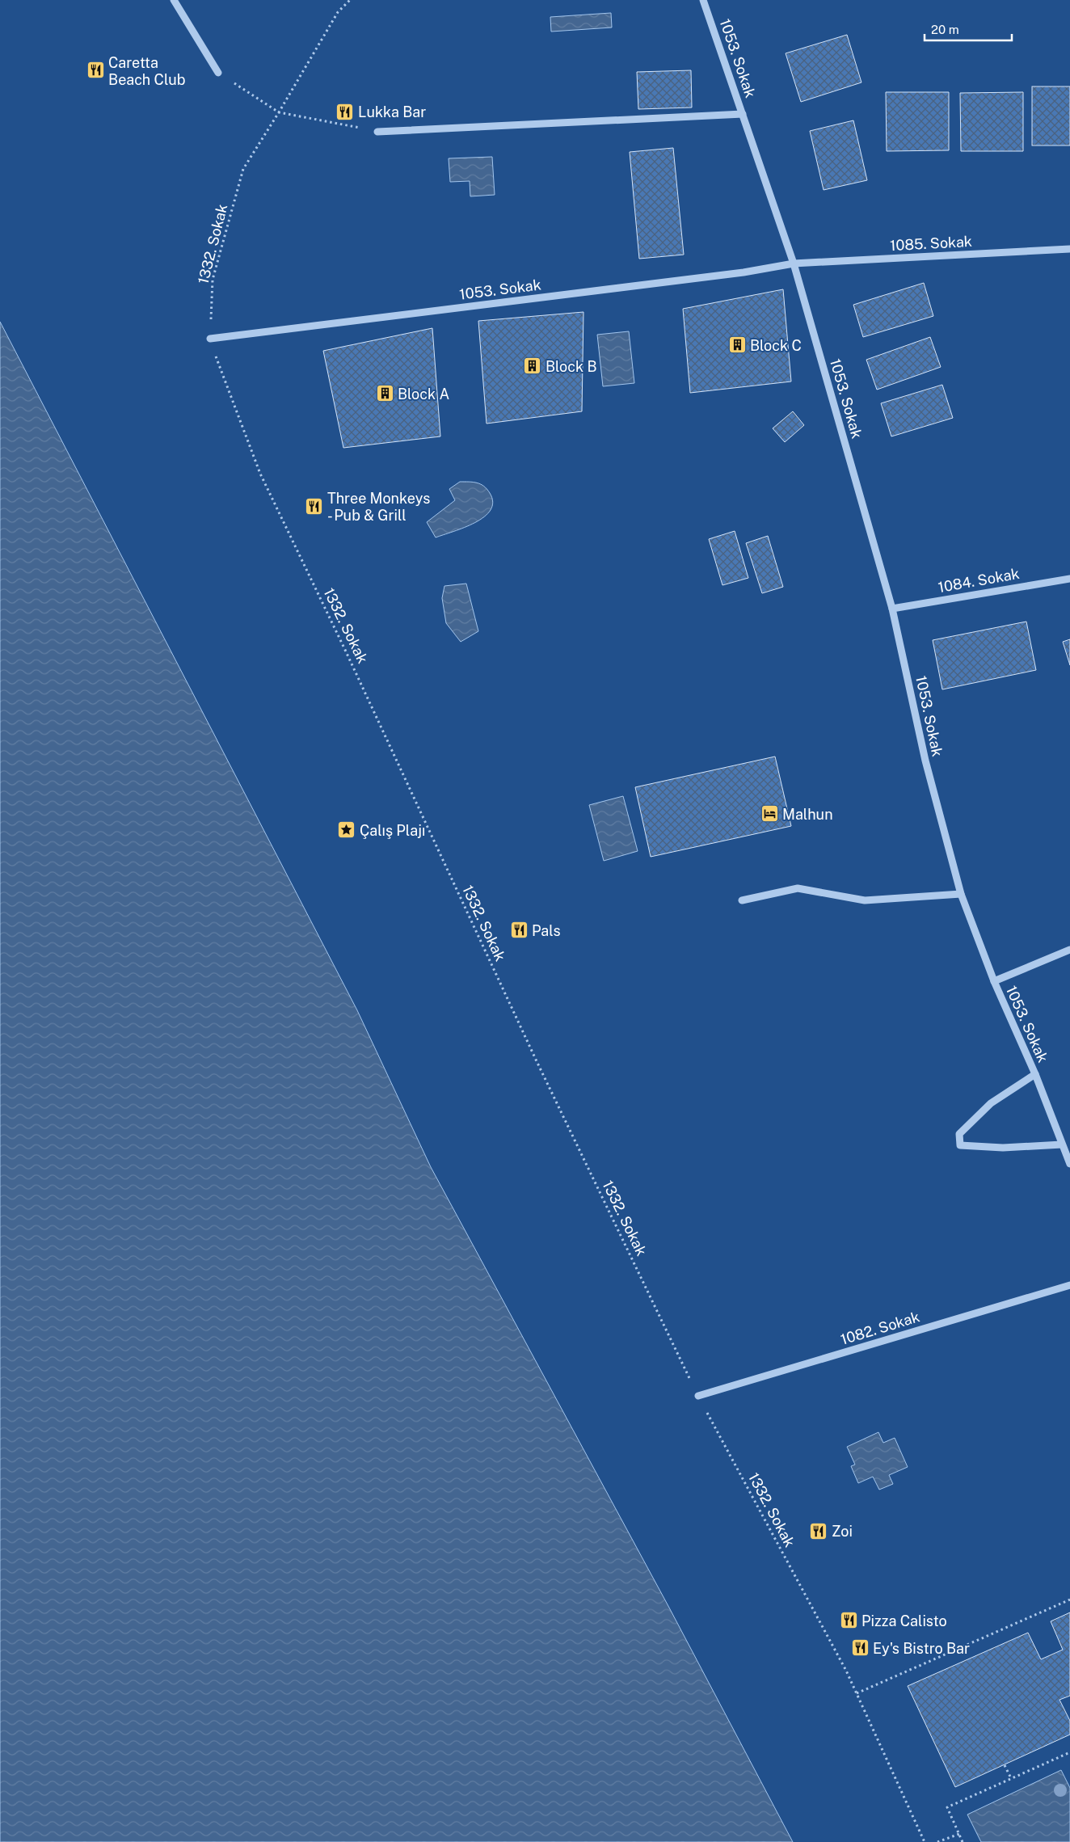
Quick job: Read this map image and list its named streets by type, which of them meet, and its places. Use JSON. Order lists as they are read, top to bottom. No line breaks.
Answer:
{"streets":{"street":["1053. Sokak","1085. Sokak","1084. Sokak","1082. Sokak"],"path":["1332. Sokak"]},"crossings":[["1053. Sokak","1085. Sokak"],["1053. Sokak","1332. Sokak"],["1053. Sokak","1084. Sokak"],["1332. Sokak","1082. Sokak"]],"places":{"restaurant":["Caretta Beach Club","Lukka Bar","Three Monkeys - Pub & Grill","Pals","Zoi","Pizza Calisto","Ey's Bistro Bar"],"building":["Block C","Block B","Block A"],"hotel":["Malhun"],"place":["Çalış Plajı"]},"scale_bar":"20 m"}
